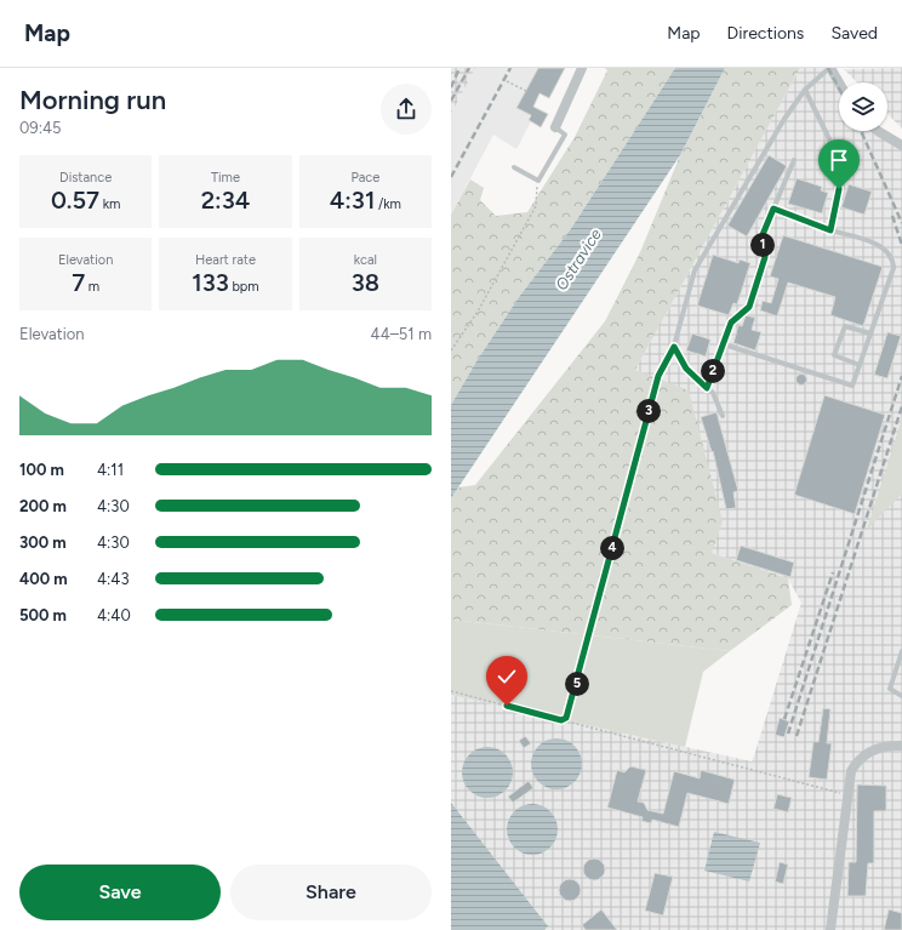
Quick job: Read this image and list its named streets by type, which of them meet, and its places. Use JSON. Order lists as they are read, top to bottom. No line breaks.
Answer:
{"water":["Ostravice"],"page":{"header":"Map","nav":["Map","Directions","Saved"],"heading":["Morning run","09:45"],"stats":[["Distance","0.57 km"],["Time","2:34"],["Pace","4:31 /km"],["Elevation","7 m"],["Heart rate","133 bpm"],["kcal","38"]],"pins":["1","2","3","4","5"],"chart":["Elevation","44–51 m"],"list":[{"name":"100 m","note":"4:11"},{"name":"200 m","note":"4:30"},{"name":"300 m","note":"4:30"},{"name":"400 m","note":"4:43"},{"name":"500 m","note":"4:40"}],"buttons":["Save","Share"]}}
